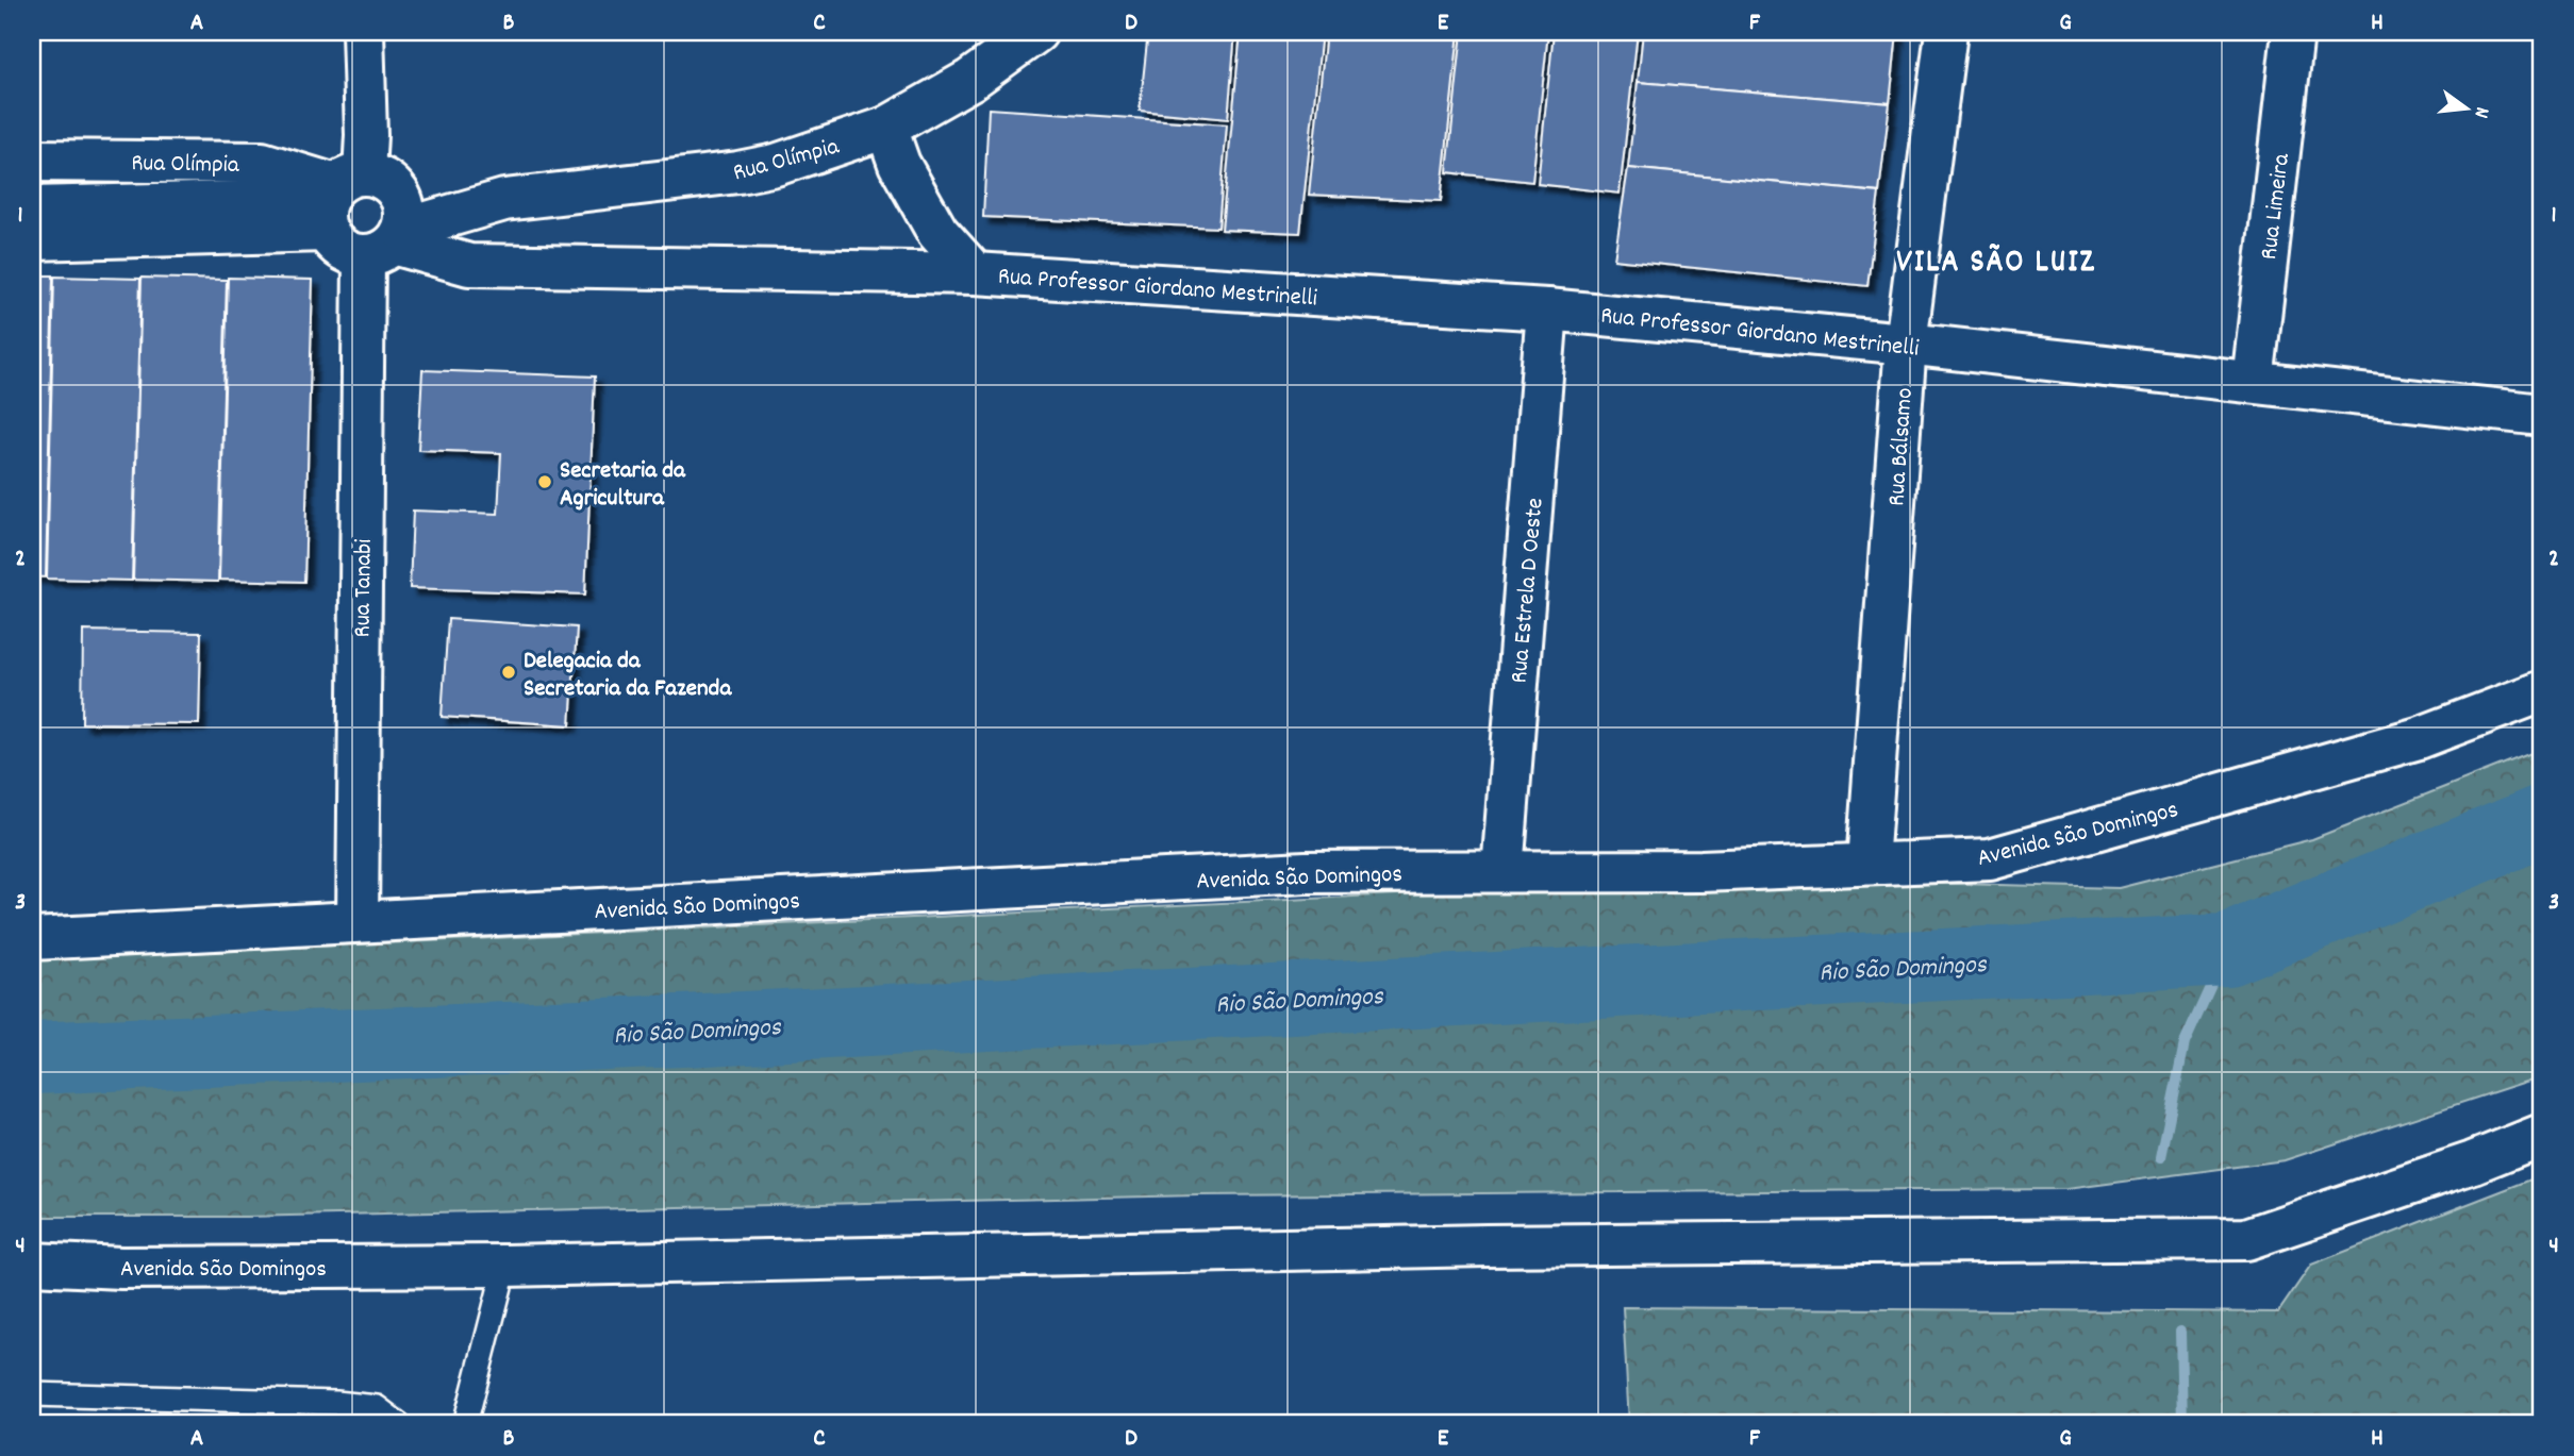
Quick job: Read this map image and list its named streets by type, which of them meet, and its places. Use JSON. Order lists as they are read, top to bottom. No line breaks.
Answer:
{"streets":{"street":["Rua Olímpia","Rua Limeira","Rua Professor Giordano Mestrinelli","Rua Bálsamo","Rua Tanabi","Rua Estrela D Oeste","Avenida São Domingos"]},"crossings":[["Rua Olímpia","Rua Professor Giordano Mestrinelli"],["Rua Olímpia","Rua Tanabi"],["Rua Limeira","Rua Professor Giordano Mestrinelli"],["Rua Professor Giordano Mestrinelli","Rua Bálsamo"],["Rua Professor Giordano Mestrinelli","Rua Tanabi"],["Rua Professor Giordano Mestrinelli","Rua Estrela D Oeste"],["Rua Bálsamo","Avenida São Domingos"],["Rua Tanabi","Avenida São Domingos"],["Rua Estrela D Oeste","Avenida São Domingos"]],"districts":["VILA SÃO LUIZ"],"water":["Rio São Domingos"],"places":["Secretaria da Agricultura","Delegacia da Secretaria da Fazenda"],"north":"right","grid":{"columns":["A","B","C","D","E","F","G","H"],"rows":["1","2","3","4"]}}
